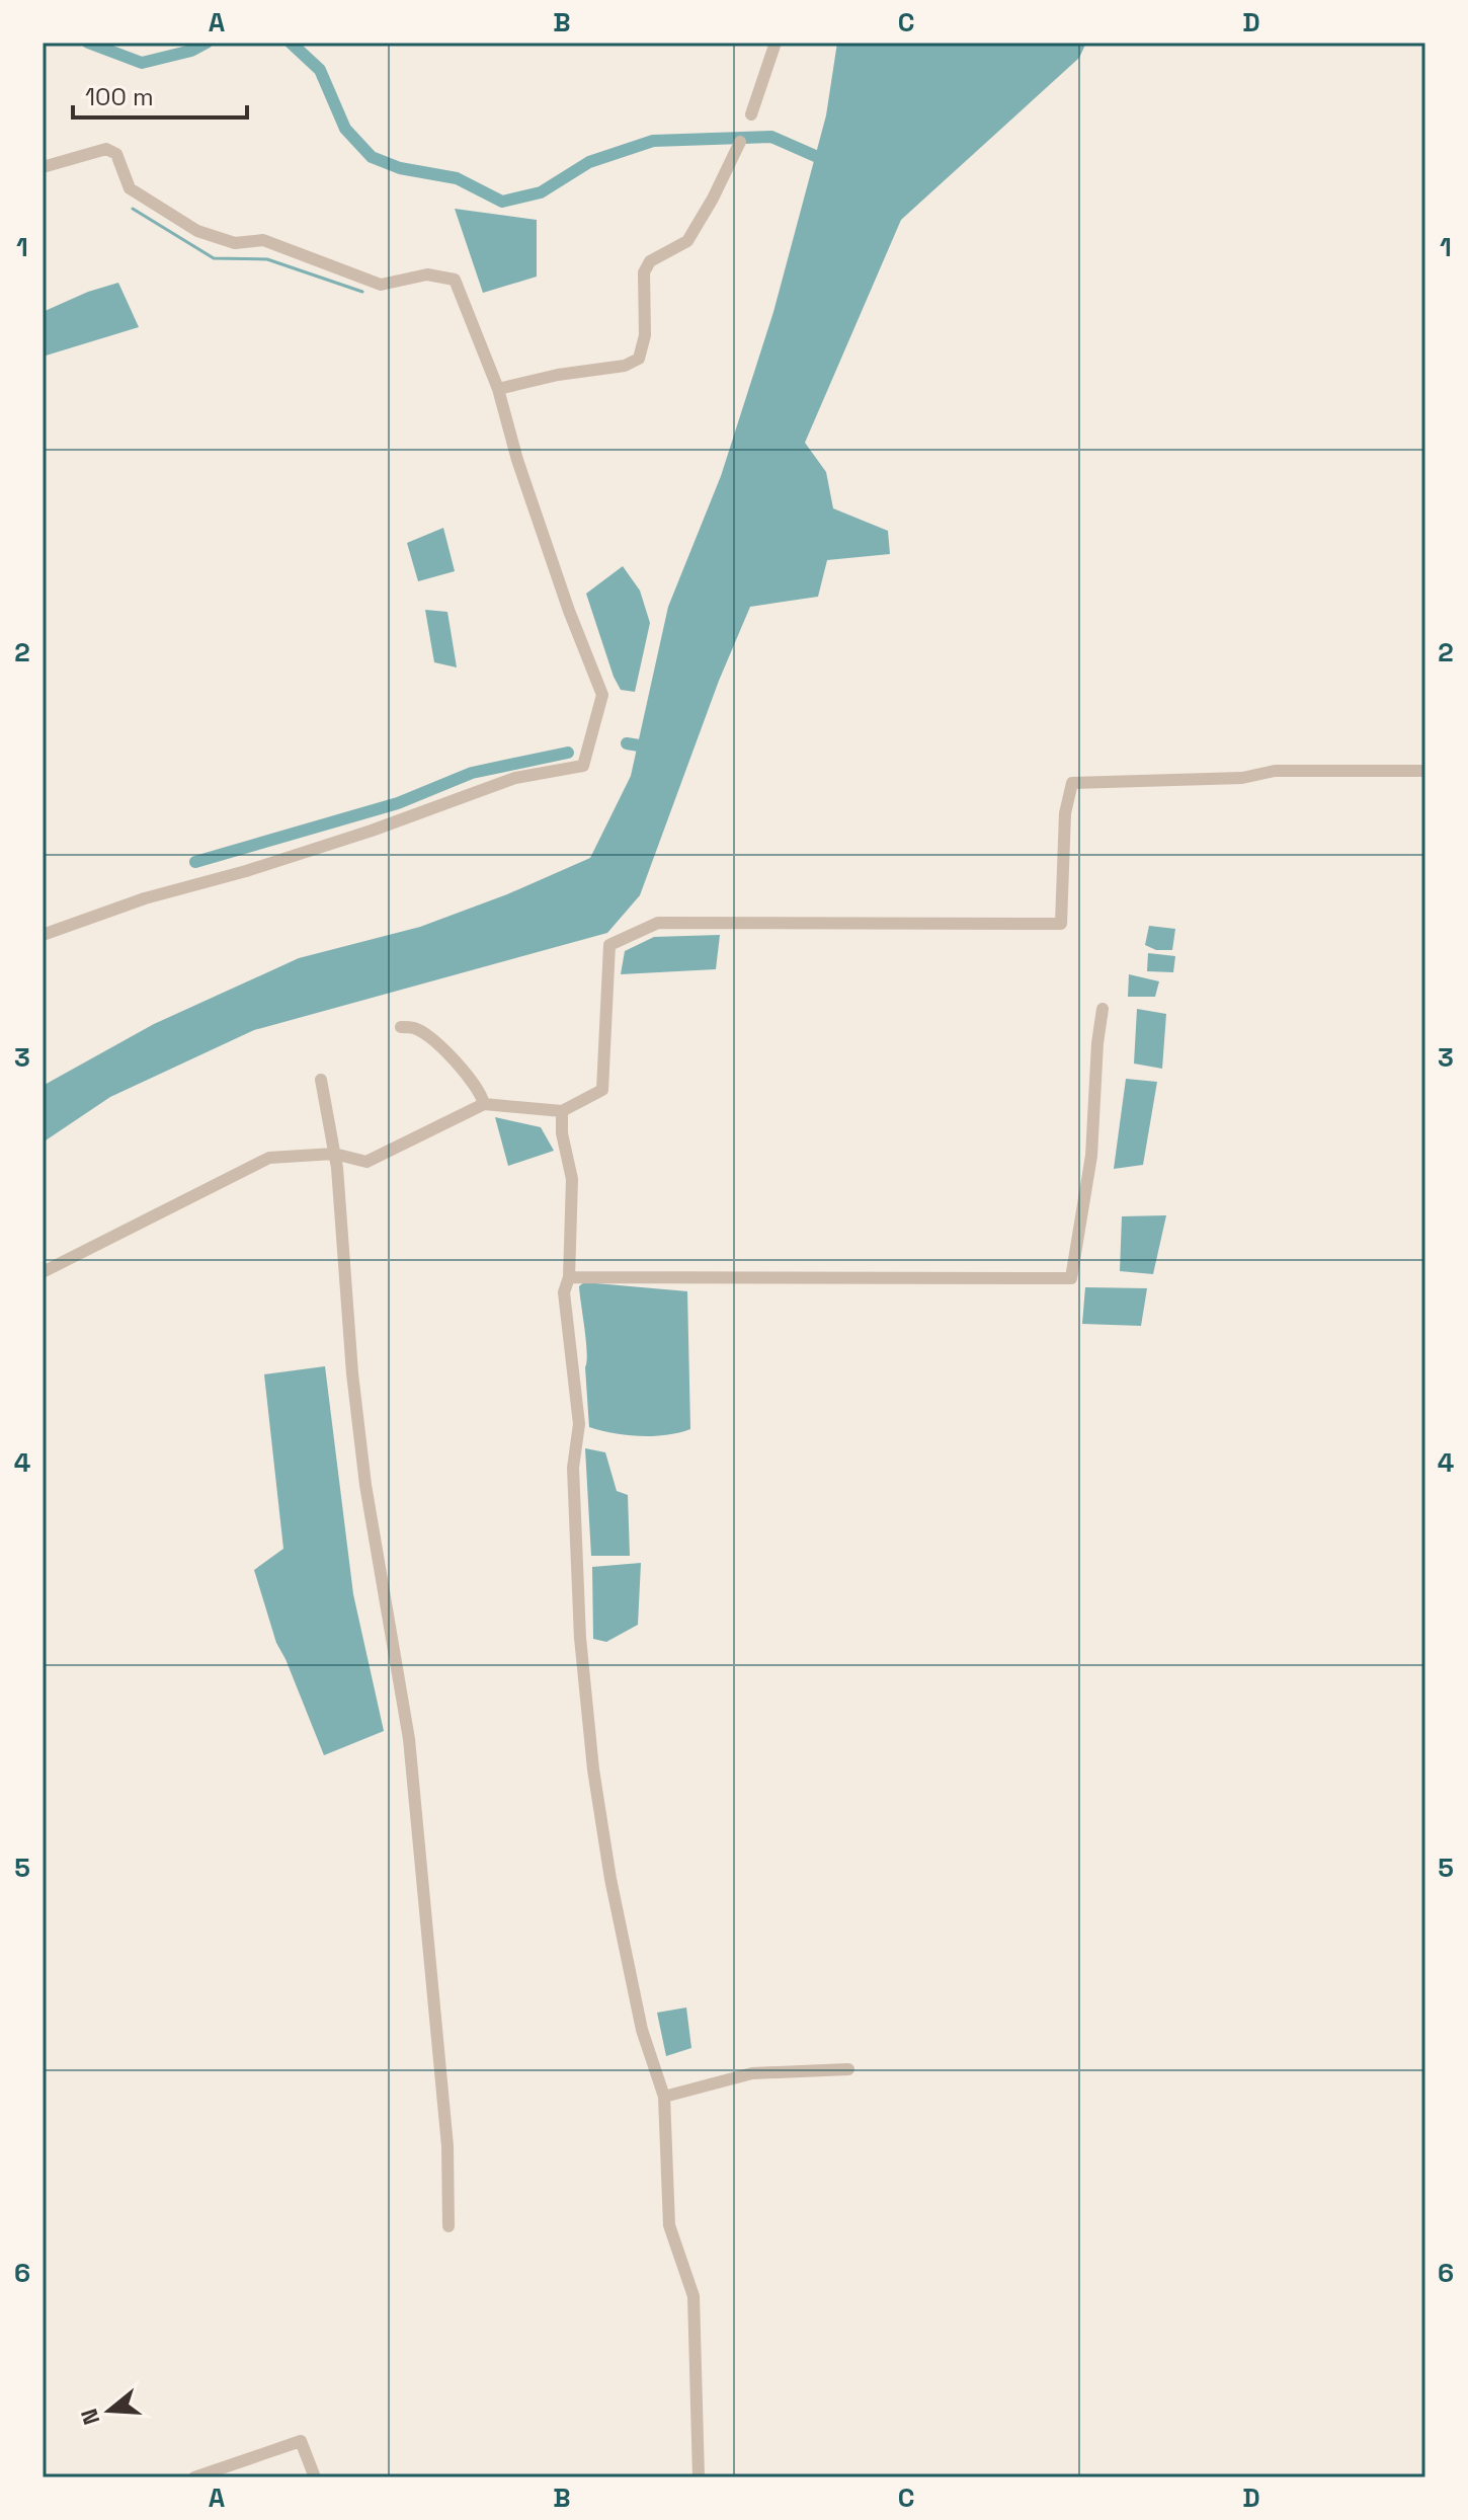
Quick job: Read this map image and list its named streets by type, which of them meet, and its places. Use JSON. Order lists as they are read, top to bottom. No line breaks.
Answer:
{"scale_bar":"100 m","north":"left","grid":{"columns":["A","B","C","D"],"rows":["1","2","3","4","5","6"]}}
